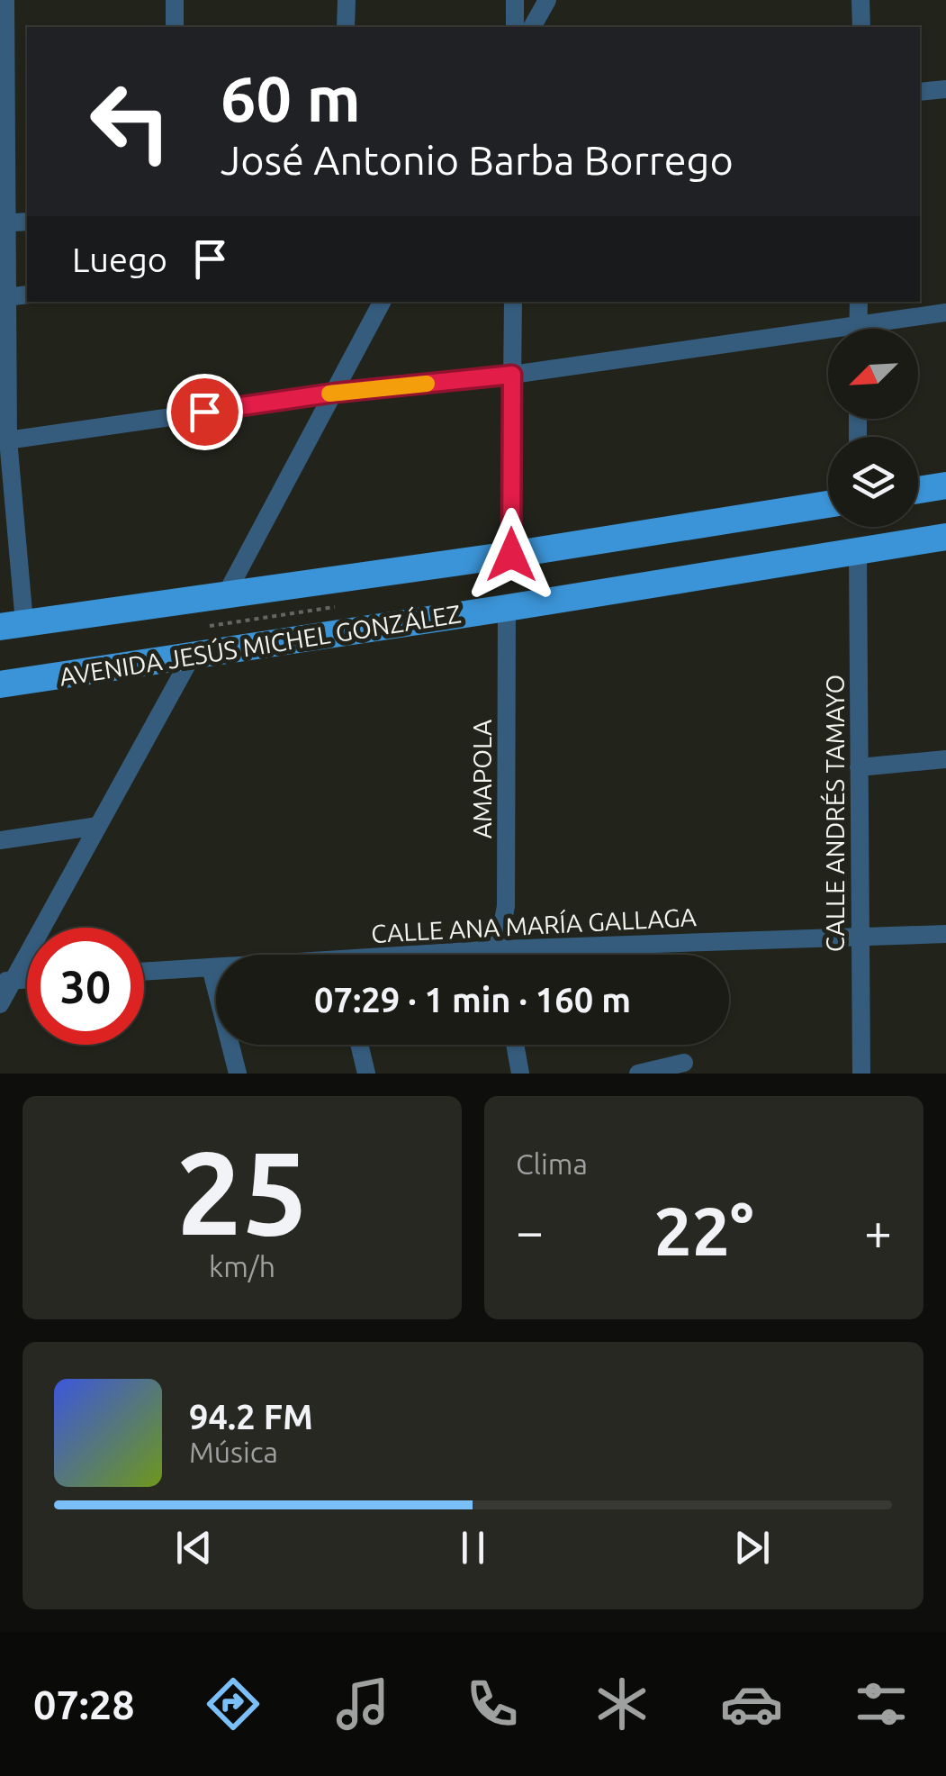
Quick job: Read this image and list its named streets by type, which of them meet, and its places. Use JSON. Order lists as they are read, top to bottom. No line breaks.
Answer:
{"streets":{"main road":["AVENIDA JESÚS MICHEL GONZÁLEZ"],"street":["AMAPOLA","CALLE ANDRÉS TAMAYO","CALLE ANA MARÍA GALLAGA"]},"crossings":[["AVENIDA JESÚS MICHEL GONZÁLEZ","AMAPOLA"],["AVENIDA JESÚS MICHEL GONZÁLEZ","CALLE ANDRÉS TAMAYO"],["AMAPOLA","CALLE ANA MARÍA GALLAGA"],["CALLE ANDRÉS TAMAYO","CALLE ANA MARÍA GALLAGA"]],"north":"bottom left","page":{"turn":["60 m","José Antonio Barba Borrego"],"then":"Luego","limit":"30","trip":"07:29 · 1 min · 160 m","tile":[["25","km/h"],"Clima"],"heat":["−","22°","+"],"song":["94.2 FM","Música"],"tabs":"07:28"}}
